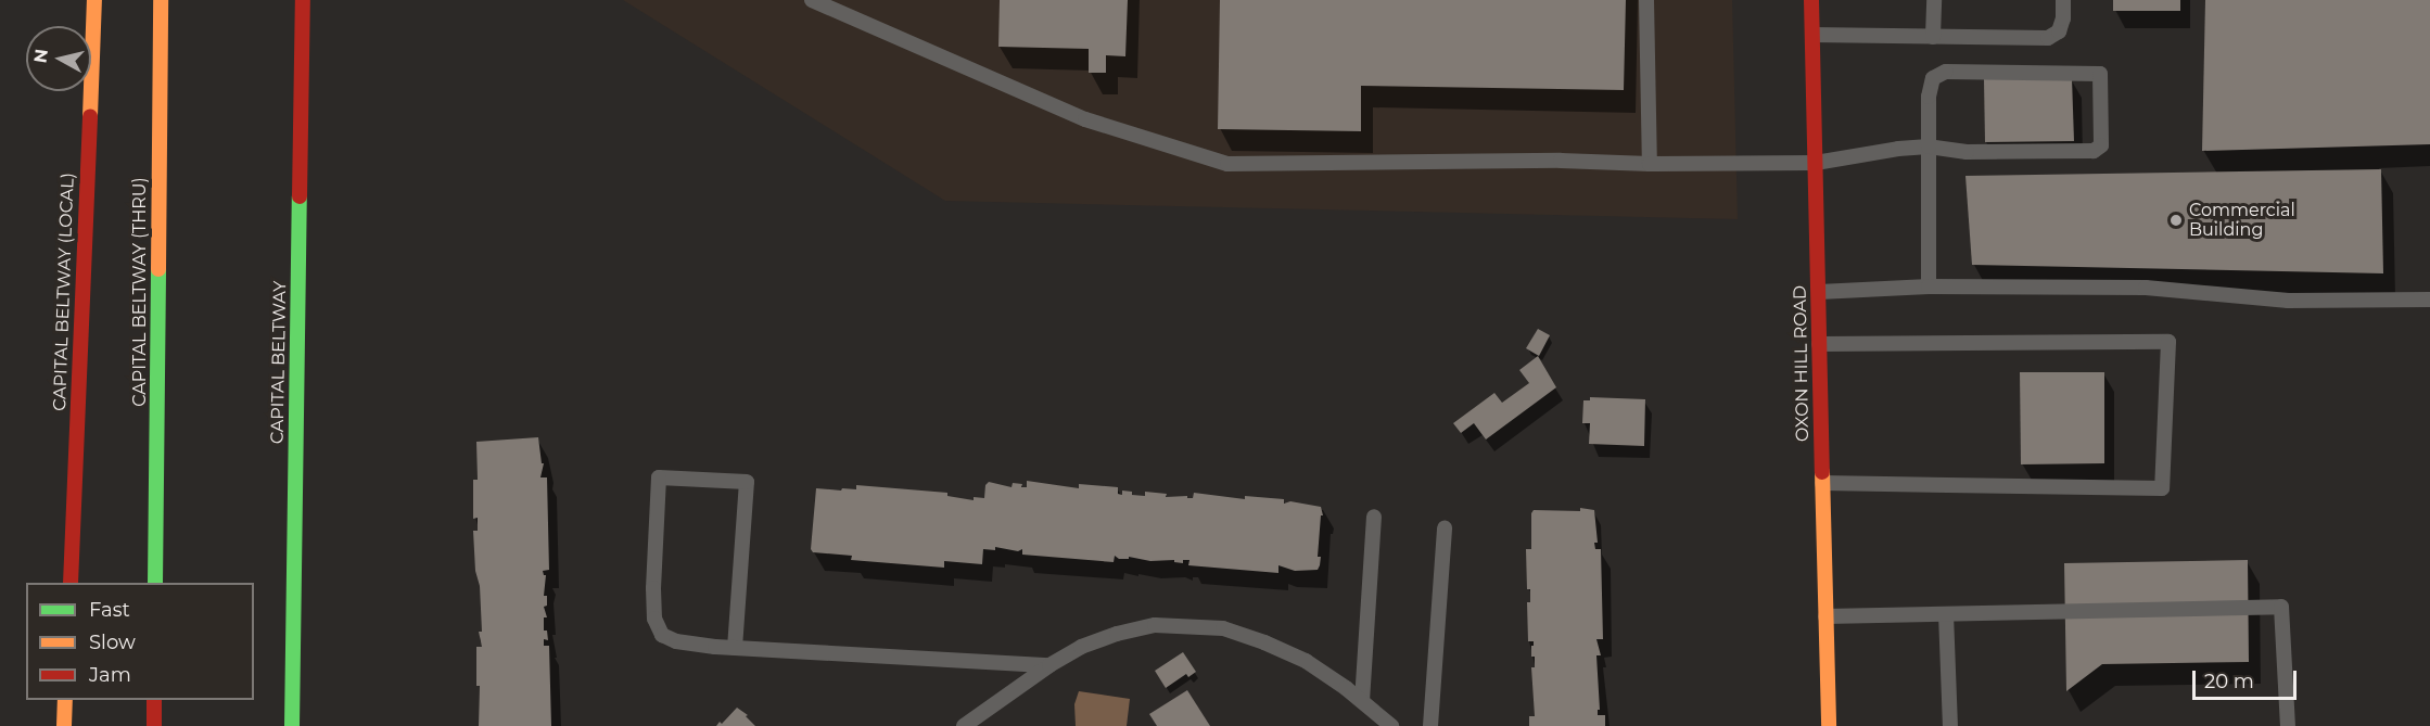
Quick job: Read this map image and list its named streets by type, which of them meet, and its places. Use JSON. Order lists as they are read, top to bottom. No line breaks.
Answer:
{"streets":{"main road":["CAPITAL BELTWAY (LOCAL)","CAPITAL BELTWAY (THRU)","CAPITAL BELTWAY","OXON HILL ROAD"]},"places":["Commercial Building"],"legend":["Fast","Slow","Jam"],"scale_bar":"20 m","north":"left"}
